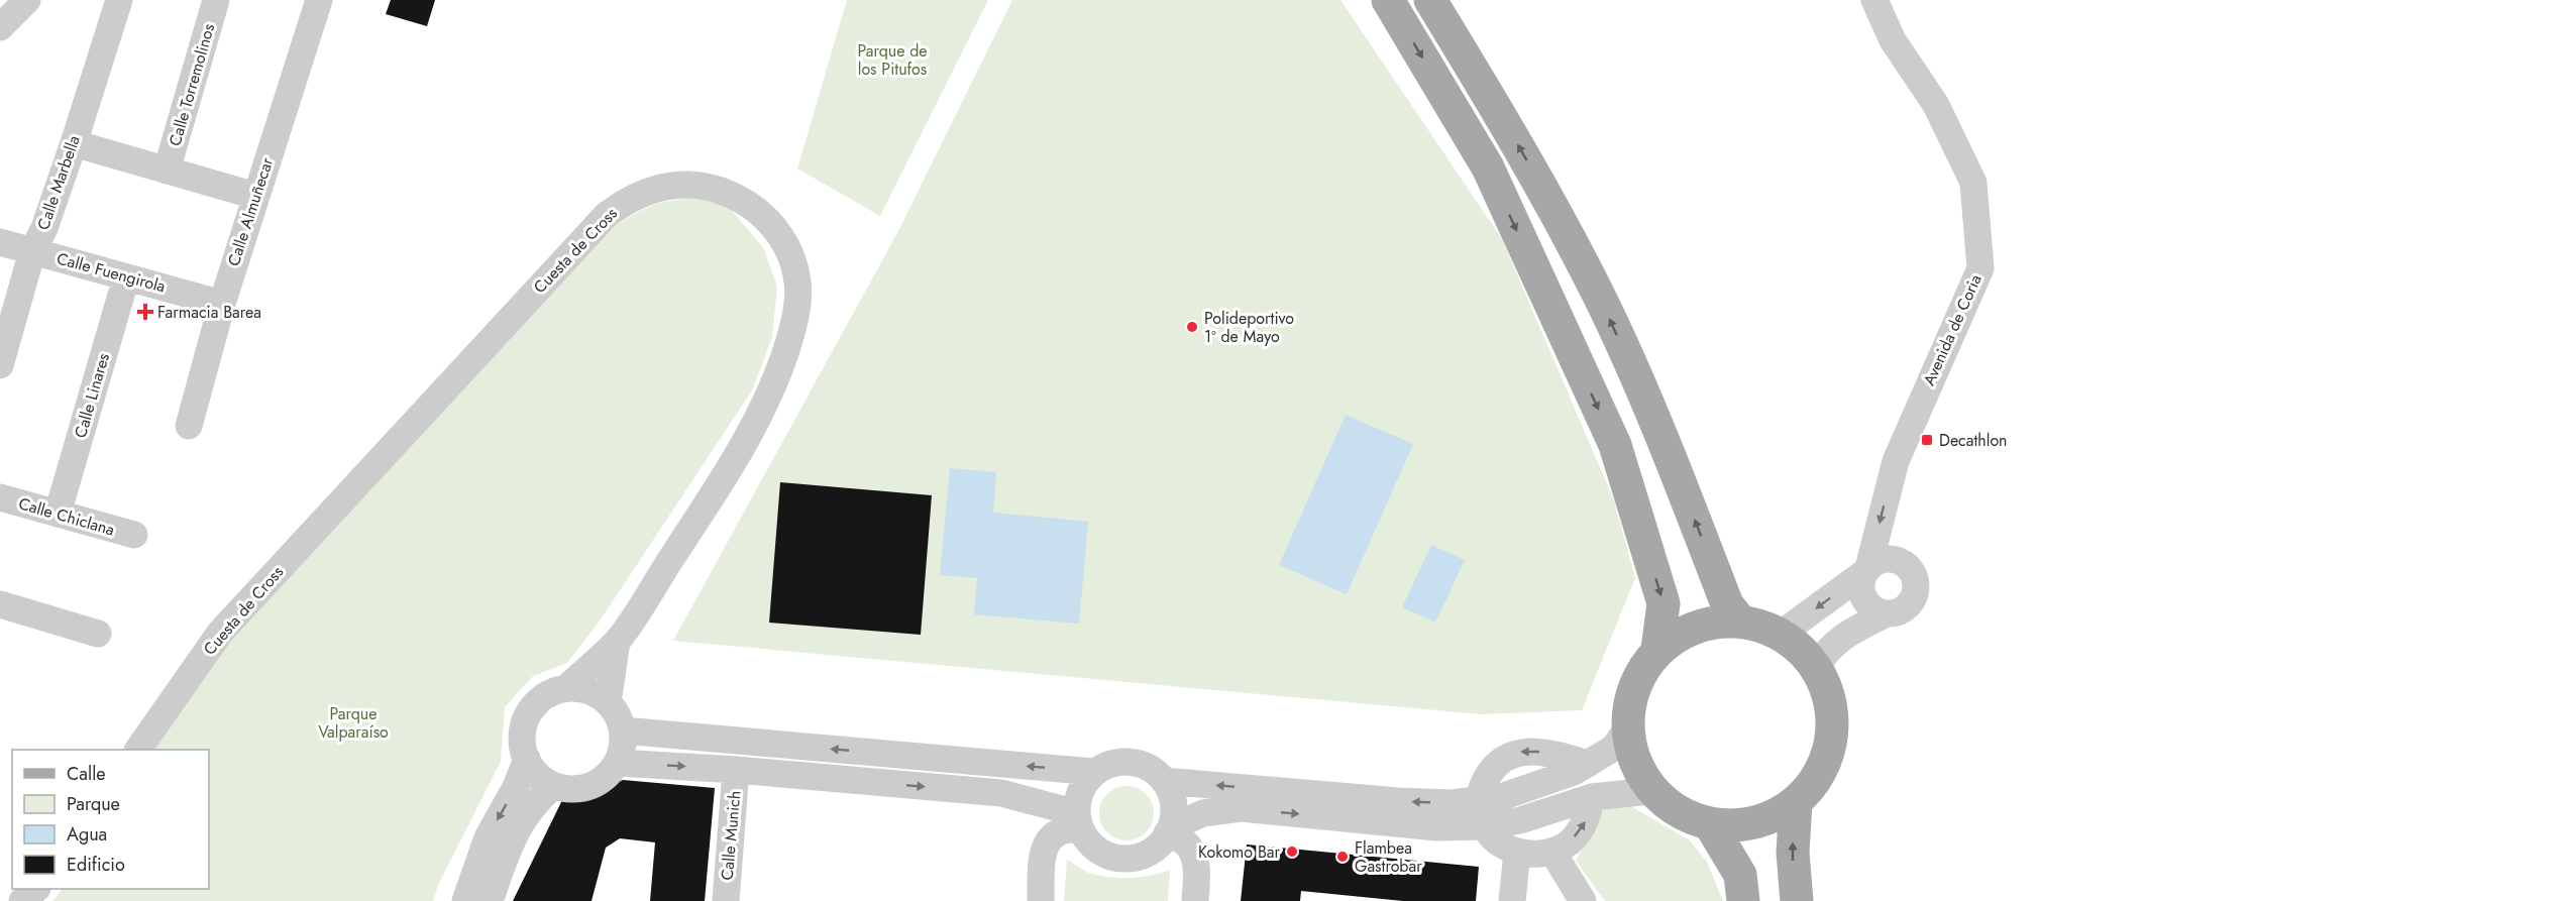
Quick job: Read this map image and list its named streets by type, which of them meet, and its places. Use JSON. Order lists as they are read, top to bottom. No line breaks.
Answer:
{"streets":{"street":["Calle Torremolinos","Calle Marbella","Calle Almuñecar","Cuesta de Cross","Calle Fuengirola","Avenida de Coria","Calle Linares","Calle Chiclana","Calle Munich"]},"crossings":[["Calle Marbella","Calle Fuengirola"],["Calle Almuñecar","Calle Fuengirola"],["Calle Fuengirola","Calle Linares"],["Calle Linares","Calle Chiclana"]],"one_way":["Avenida de Coria"],"parks":["Parque de los Pitufos","Parque Valparaíso"],"places":{"health":["Farmacia Barea"],"other":["Polideportivo 1º de Mayo","Kokomo Bar","Flambea Gastrobar"],"transit":["Decathlon"]},"legend":["Calle","Parque","Agua","Edificio"]}
